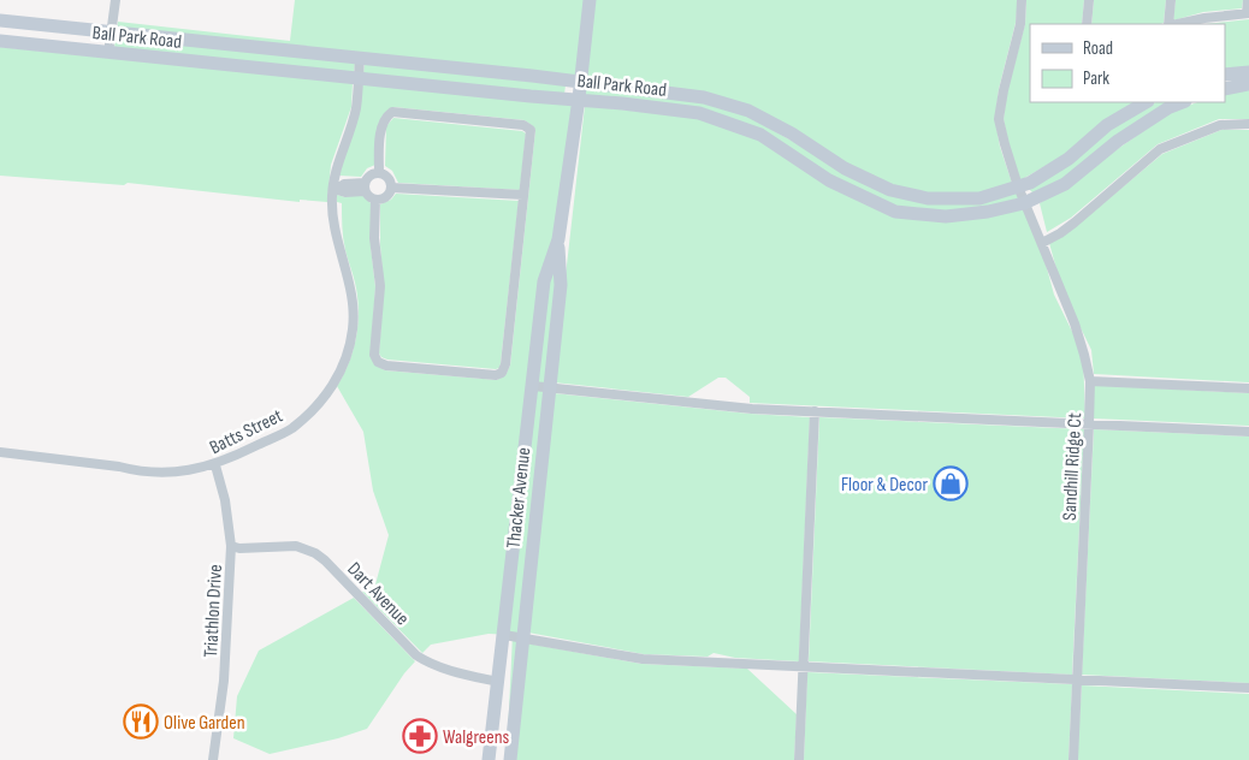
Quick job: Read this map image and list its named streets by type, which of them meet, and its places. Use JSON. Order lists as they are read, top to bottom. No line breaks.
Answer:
{"streets":{"street":["Ball Park Road","Batts Street","Sandhill Ridge Ct","Thacker Avenue","Dart Avenue","Triathlon Drive"]},"crossings":[["Ball Park Road","Batts Street"],["Ball Park Road","Sandhill Ridge Ct"],["Ball Park Road","Thacker Avenue"],["Batts Street","Triathlon Drive"],["Thacker Avenue","Dart Avenue"],["Dart Avenue","Triathlon Drive"]],"places":{"shop":["Floor & Decor"],"restaurant":["Olive Garden"],"pharmacy":["Walgreens"]},"legend":["Road","Park"]}
